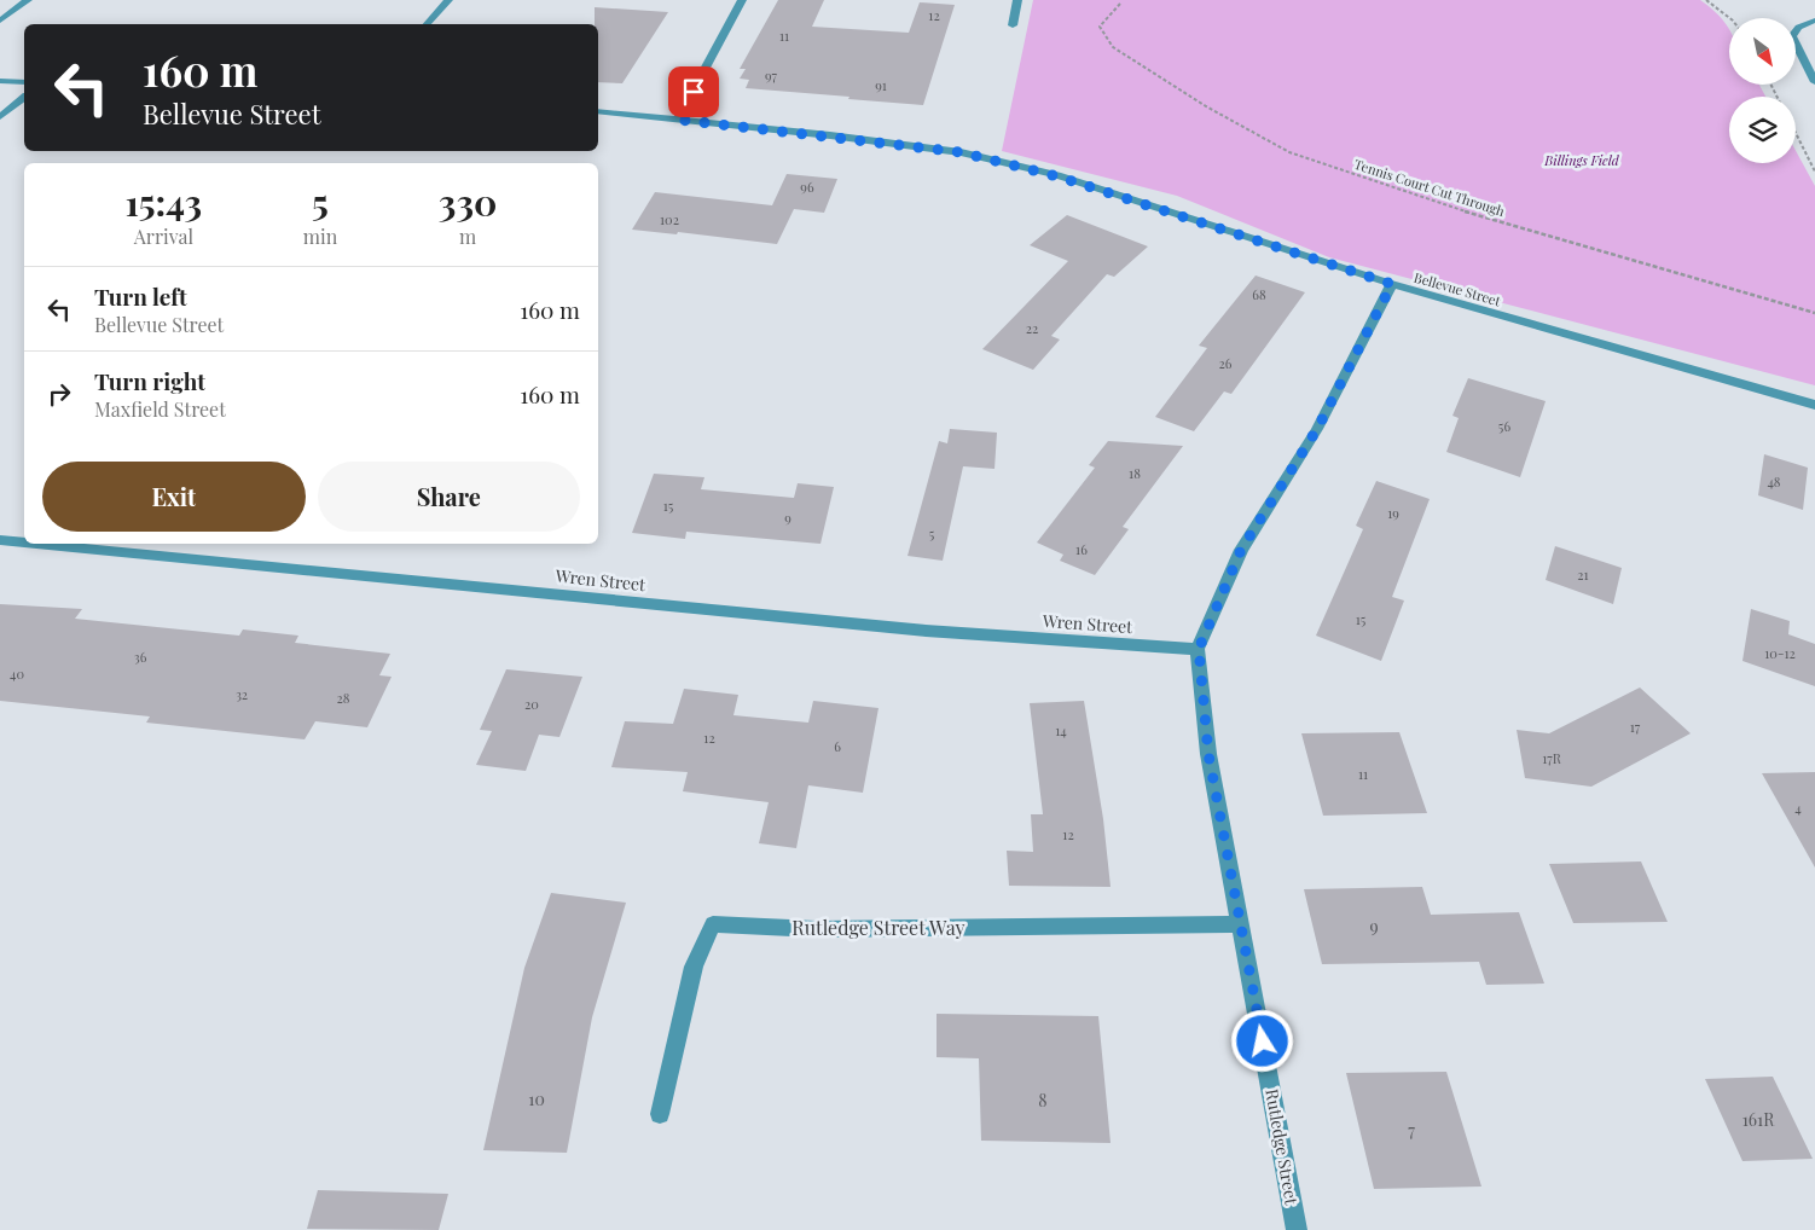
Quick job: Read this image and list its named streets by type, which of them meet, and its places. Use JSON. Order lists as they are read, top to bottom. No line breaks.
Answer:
{"streets":{"street":["Bellevue Street","Wren Street","Rutledge Street Way","Rutledge Street"],"path":["Tennis Court Cut Through"]},"crossings":[["Bellevue Street","Rutledge Street"],["Wren Street","Rutledge Street"],["Rutledge Street Way","Rutledge Street"]],"parks":["Billings Field"],"house_numbers":["12","11","97","91","96","102","68","22","26","56","18","48","15","19","9","5","16","21","15","10-12","36","40","32","28","20","17","14","12","6","17R","11","4","12","9","10","8","161R","7"],"north":"bottom right","page":{"turn":["160 m","Bellevue Street"],"eta":["15:43","Arrival","5","min","330","m"],"list":[{"name":"Turn left","note":"Bellevue Street","value":"160 m"},{"name":"Turn right","note":"Maxfield Street","value":"160 m"}],"buttons":["Exit","Share"]}}
